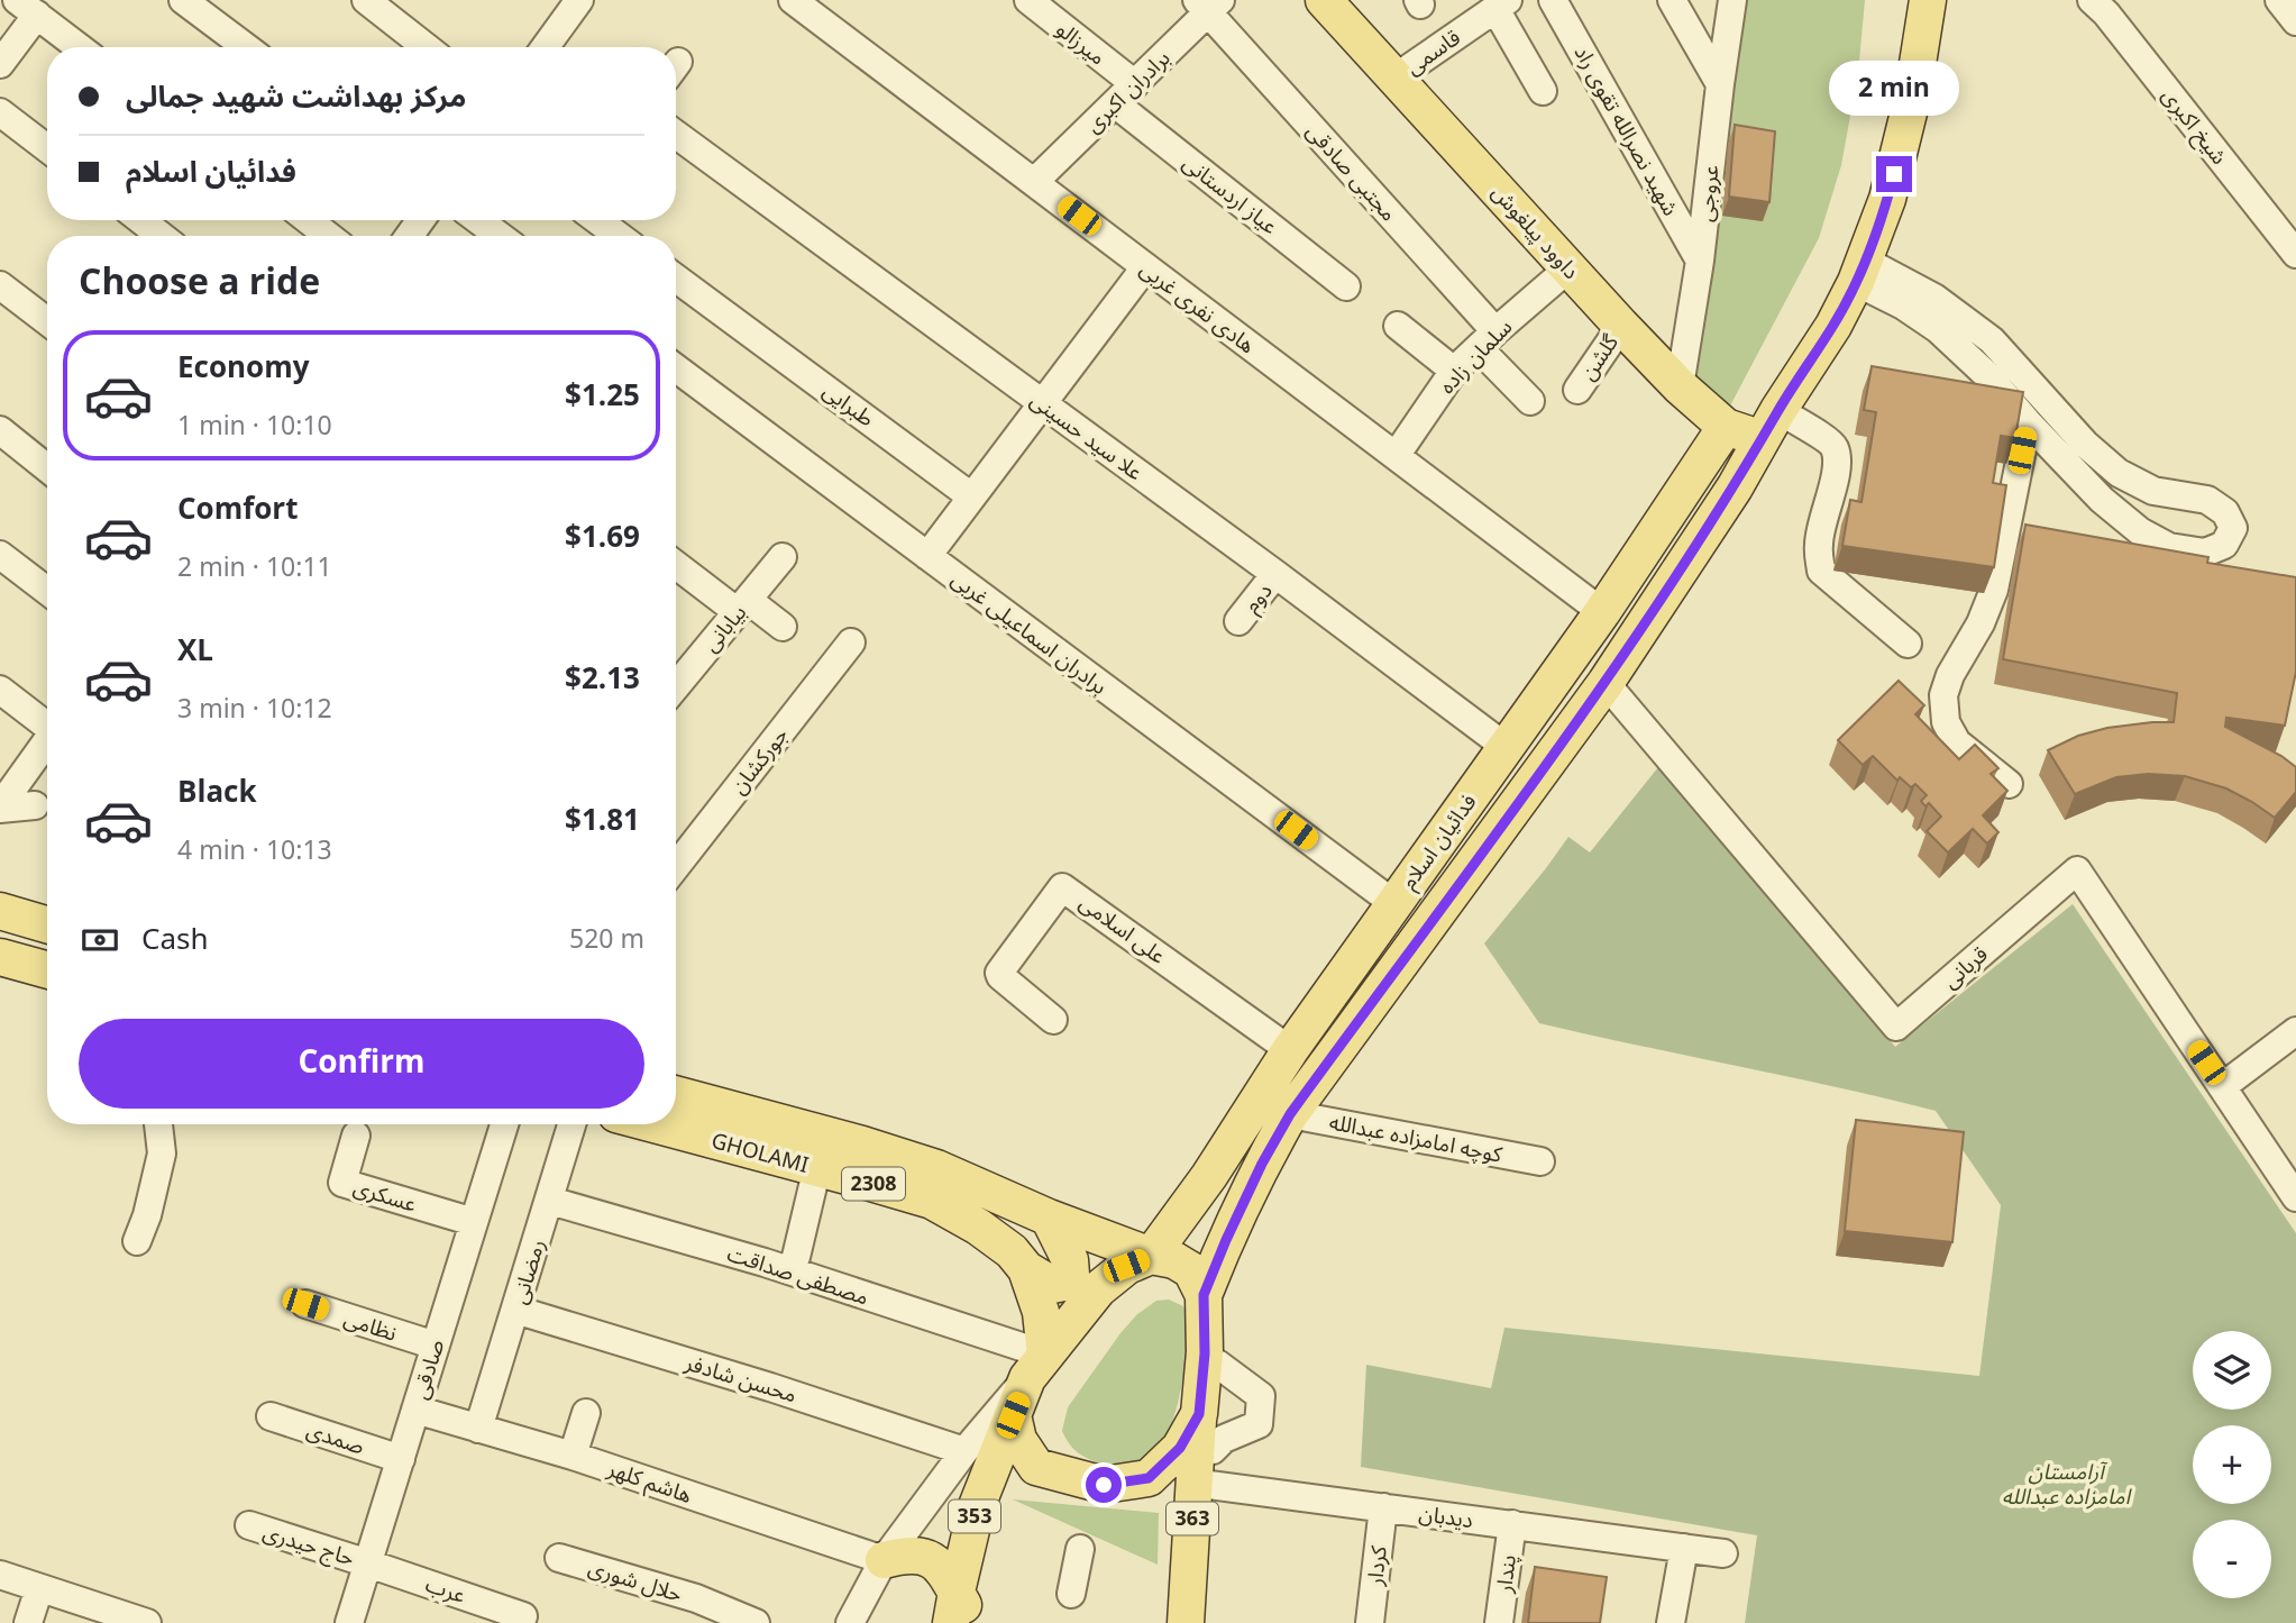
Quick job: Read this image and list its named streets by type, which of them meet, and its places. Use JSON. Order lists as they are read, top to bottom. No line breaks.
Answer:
{"streets":{"main road":["داوود پیلغوش","فدائیان اسلام","GHOLAMI","2308","353","363"],"street":["میرزالو","قاسمی","برادران اکبری","شیخ اکبری","شهید نصرالله تقوی راد","مجتبی صادقی","عروجی","عیاز اردستانی","هادی نفری غربی","سلمان زاده","گلشن","طبرایی","علا سید حسینی","دوم","بیابانی","برادران اسماعیلی غربی","جورکشان","علی اسلامی","قربانی","کوچه امامزاده عبدالله","عسکری","رمضانی","مصطفی صداقت","نظامی","صادقی","محسن شادفر","صمدی","هاشم کلهر","دیدبان","حاج حیدری","کردار","پندار","حلال شوری","عرب"]},"crossings":[["میرزالو","برادران اکبری"],["میرزالو","عیاز اردستانی"],["قاسمی","داوود پیلغوش"],["برادران اکبری","مجتبی صادقی"],["برادران اکبری","عیاز اردستانی"],["برادران اکبری","هادی نفری غربی"],["شهید نصرالله تقوی راد","عروجی"],["مجتبی صادقی","سلمان زاده"],["عروجی","داوود پیلغوش"],["داوود پیلغوش","سلمان زاده"],["داوود پیلغوش","گلشن"],["داوود پیلغوش","فدائیان اسلام"],["هادی نفری غربی","سلمان زاده"],["هادی نفری غربی","فدائیان اسلام"],["علا سید حسینی","دوم"],["علا سید حسینی","فدائیان اسلام"],["برادران اسماعیلی غربی","فدائیان اسلام"],["فدائیان اسلام","علی اسلامی"],["فدائیان اسلام","قربانی"],["فدائیان اسلام","کوچه امامزاده عبدالله"],["فدائیان اسلام","GHOLAMI"],["فدائیان اسلام","مصطفی صداقت"],["فدائیان اسلام","353"],["فدائیان اسلام","363"],["GHOLAMI","مصطفی صداقت"],["GHOLAMI","353"],["GHOLAMI","363"],["عسکری","صادقی"],["رمضانی","مصطفی صداقت"],["رمضانی","محسن شادفر"],["رمضانی","هاشم کلهر"],["مصطفی صداقت","353"],["مصطفی صداقت","363"],["نظامی","صادقی"],["صادقی","صمدی"],["صادقی","هاشم کلهر"],["صادقی","حاج حیدری"],["صادقی","عرب"],["353","363"],["دیدبان","کردار"],["دیدبان","پندار"],["حاج حیدری","عرب"]],"parks":["آرامستان امامزاده عبدالله"],"page":{"banner":["مرکز بهداشت شهید جمالی","فدائیان اسلام"],"bubble":"2 min","heading":"Choose a ride","list":[{"name":"Economy","note":"1 min · 10:10","value":"$1.25"},{"name":"Comfort","note":"2 min · 10:11","value":"$1.69"},{"name":"XL","note":"3 min · 10:12","value":"$2.13"},{"name":"Black","note":"4 min · 10:13","value":"$1.81"}],"pay":["Cash","520 m"],"buttons":"Confirm","map_buttons":["+","−"]}}
